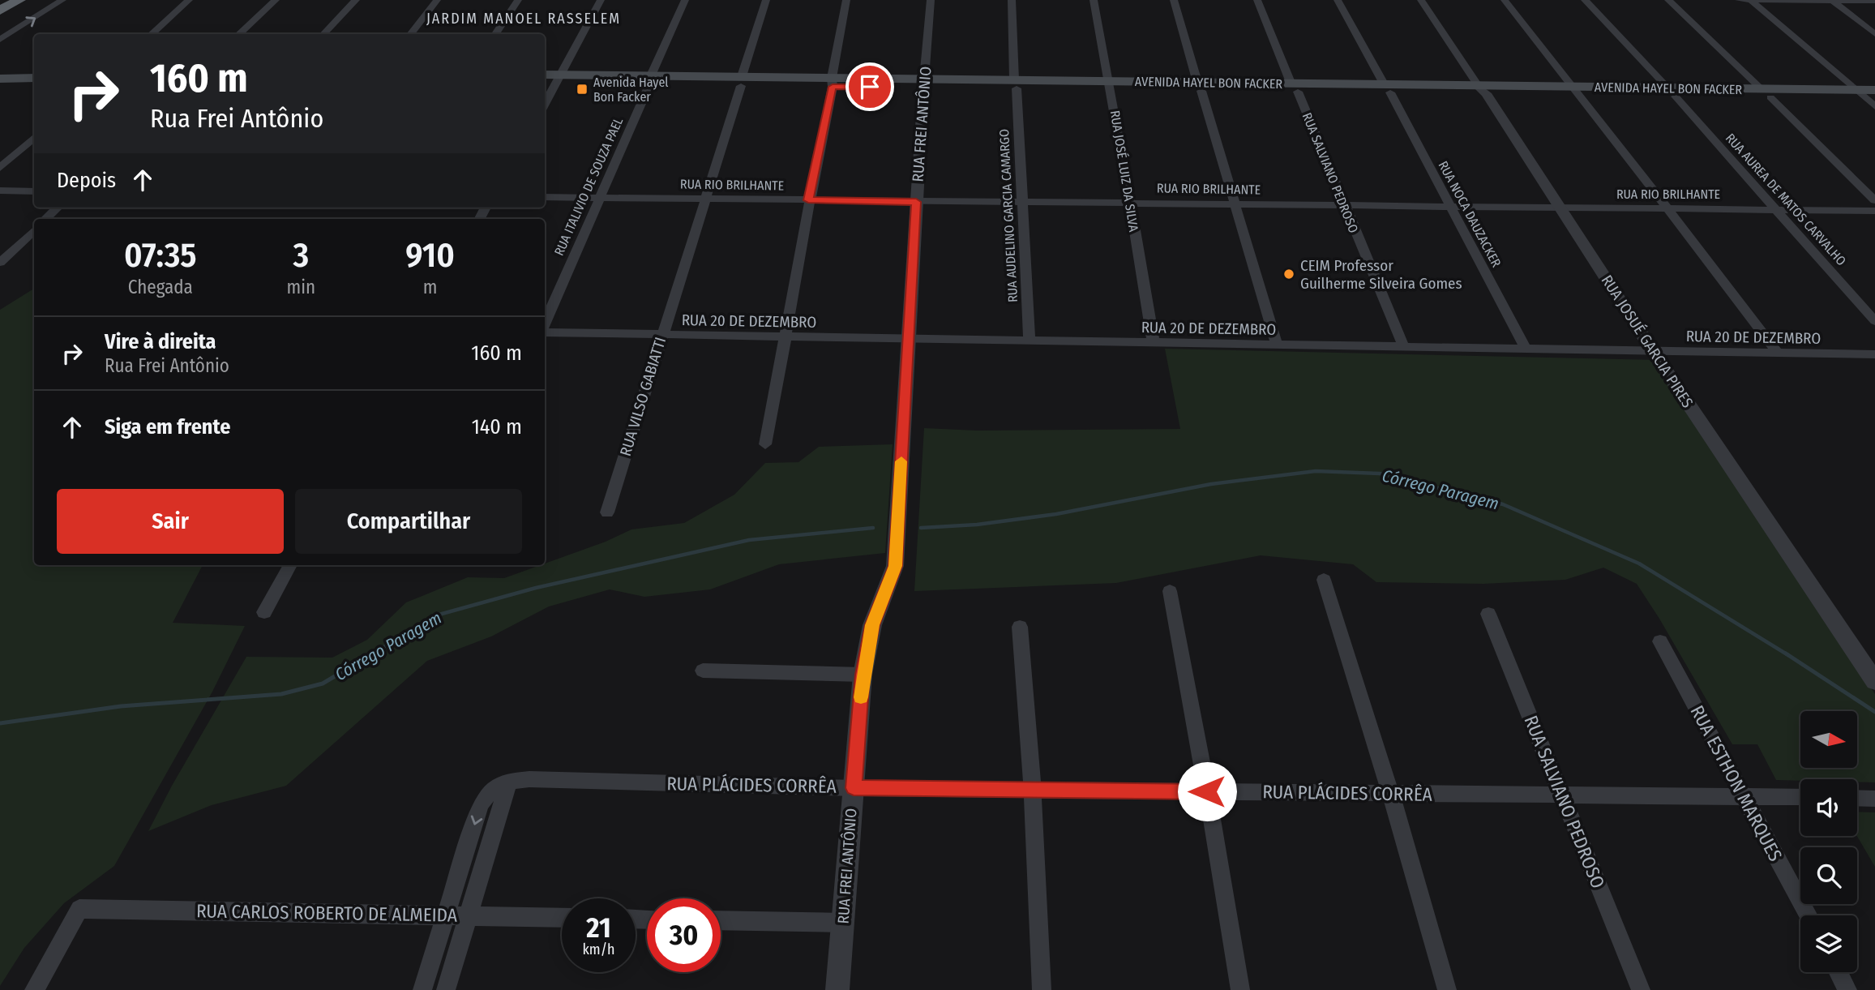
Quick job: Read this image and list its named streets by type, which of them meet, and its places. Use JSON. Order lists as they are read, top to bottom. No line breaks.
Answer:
{"streets":{"main road":["AVENIDA HAYEL BON FACKER"],"street":["RUA FREI ANTÔNIO","RUA JOSÉ LUIZ DA SILVA","RUA SALVIANO PEDROSO","RUA RIO BRILHANTE","RUA ITALIVIO DE SOUZA PAEL","RUA AUREA DE MATOS CARVALHO","RUA NOCA DAUZACKER","RUA AUDELINO GARCIA CAMARGO","RUA 20 DE DEZEMBRO","RUA JOSUÉ GARCIA PIRES","RUA VILSO GABIATTI","RUA ESTHON MARQUES","RUA PLÁCIDES CORRÊA","RUA CARLOS ROBERTO DE ALMEIDA"]},"crossings":[["AVENIDA HAYEL BON FACKER","RUA FREI ANTÔNIO"],["AVENIDA HAYEL BON FACKER","RUA JOSÉ LUIZ DA SILVA"],["AVENIDA HAYEL BON FACKER","RUA SALVIANO PEDROSO"],["AVENIDA HAYEL BON FACKER","RUA ITALIVIO DE SOUZA PAEL"],["AVENIDA HAYEL BON FACKER","RUA AUREA DE MATOS CARVALHO"],["AVENIDA HAYEL BON FACKER","RUA NOCA DAUZACKER"],["AVENIDA HAYEL BON FACKER","RUA AUDELINO GARCIA CAMARGO"],["AVENIDA HAYEL BON FACKER","RUA JOSUÉ GARCIA PIRES"],["AVENIDA HAYEL BON FACKER","RUA VILSO GABIATTI"],["RUA FREI ANTÔNIO","RUA RIO BRILHANTE"],["RUA FREI ANTÔNIO","RUA 20 DE DEZEMBRO"],["RUA FREI ANTÔNIO","RUA PLÁCIDES CORRÊA"],["RUA JOSÉ LUIZ DA SILVA","RUA RIO BRILHANTE"],["RUA JOSÉ LUIZ DA SILVA","RUA 20 DE DEZEMBRO"],["RUA SALVIANO PEDROSO","RUA RIO BRILHANTE"],["RUA SALVIANO PEDROSO","RUA 20 DE DEZEMBRO"],["RUA SALVIANO PEDROSO","RUA PLÁCIDES CORRÊA"],["RUA RIO BRILHANTE","RUA ITALIVIO DE SOUZA PAEL"],["RUA RIO BRILHANTE","RUA AUREA DE MATOS CARVALHO"],["RUA RIO BRILHANTE","RUA NOCA DAUZACKER"],["RUA RIO BRILHANTE","RUA AUDELINO GARCIA CAMARGO"],["RUA RIO BRILHANTE","RUA JOSUÉ GARCIA PIRES"],["RUA RIO BRILHANTE","RUA VILSO GABIATTI"],["RUA NOCA DAUZACKER","RUA 20 DE DEZEMBRO"],["RUA AUDELINO GARCIA CAMARGO","RUA 20 DE DEZEMBRO"],["RUA 20 DE DEZEMBRO","RUA JOSUÉ GARCIA PIRES"],["RUA 20 DE DEZEMBRO","RUA VILSO GABIATTI"],["RUA ESTHON MARQUES","RUA PLÁCIDES CORRÊA"]],"districts":["JARDIM MANOEL RASSELEM"],"water":["Córrego Paragem"],"places":{"transit":["Avenida Hayel Bon Facker"],"other":["CEIM Professor Guilherme Silveira Gomes"]},"north":"right","page":{"turn":["160 m","Rua Frei Antônio"],"then":"Depois","eta":["07:35","Chegada","3","min","910","m"],"list":[{"name":"Vire à direita","note":"Rua Frei Antônio","value":"160 m"},{"name":"Siga em frente","value":"140 m"}],"buttons":["Sair","Compartilhar"],"speed":"21 km/h","limit":"30"}}
